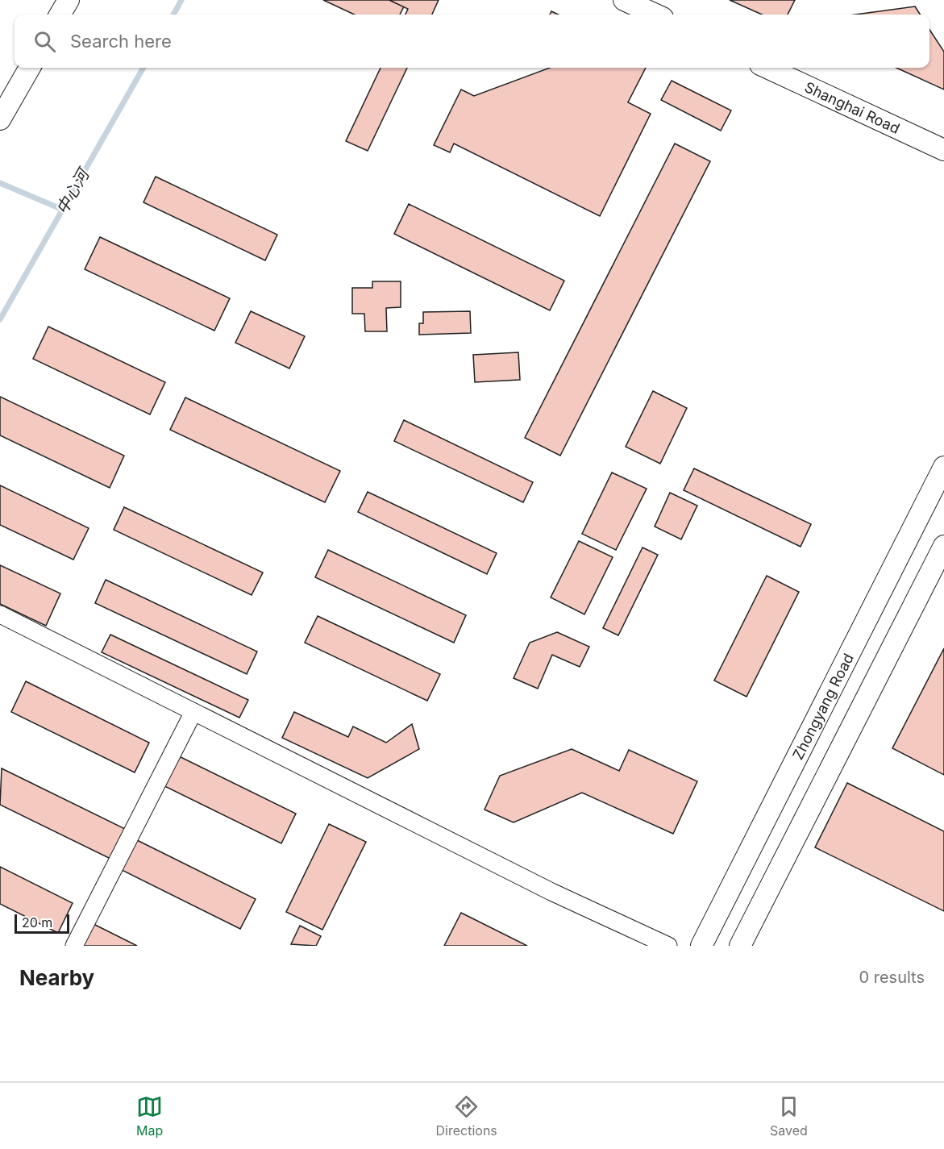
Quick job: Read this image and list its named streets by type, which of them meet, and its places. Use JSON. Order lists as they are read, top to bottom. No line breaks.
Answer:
{"streets":{"street":["Shanghai Road","Zhongyang Road"]},"water":["中心河"],"scale_bar":"20 m","page":{"search":"Search here","scale":"20 m","heading":["Nearby","0 results"],"nav":["Map","Directions","Saved"]}}
